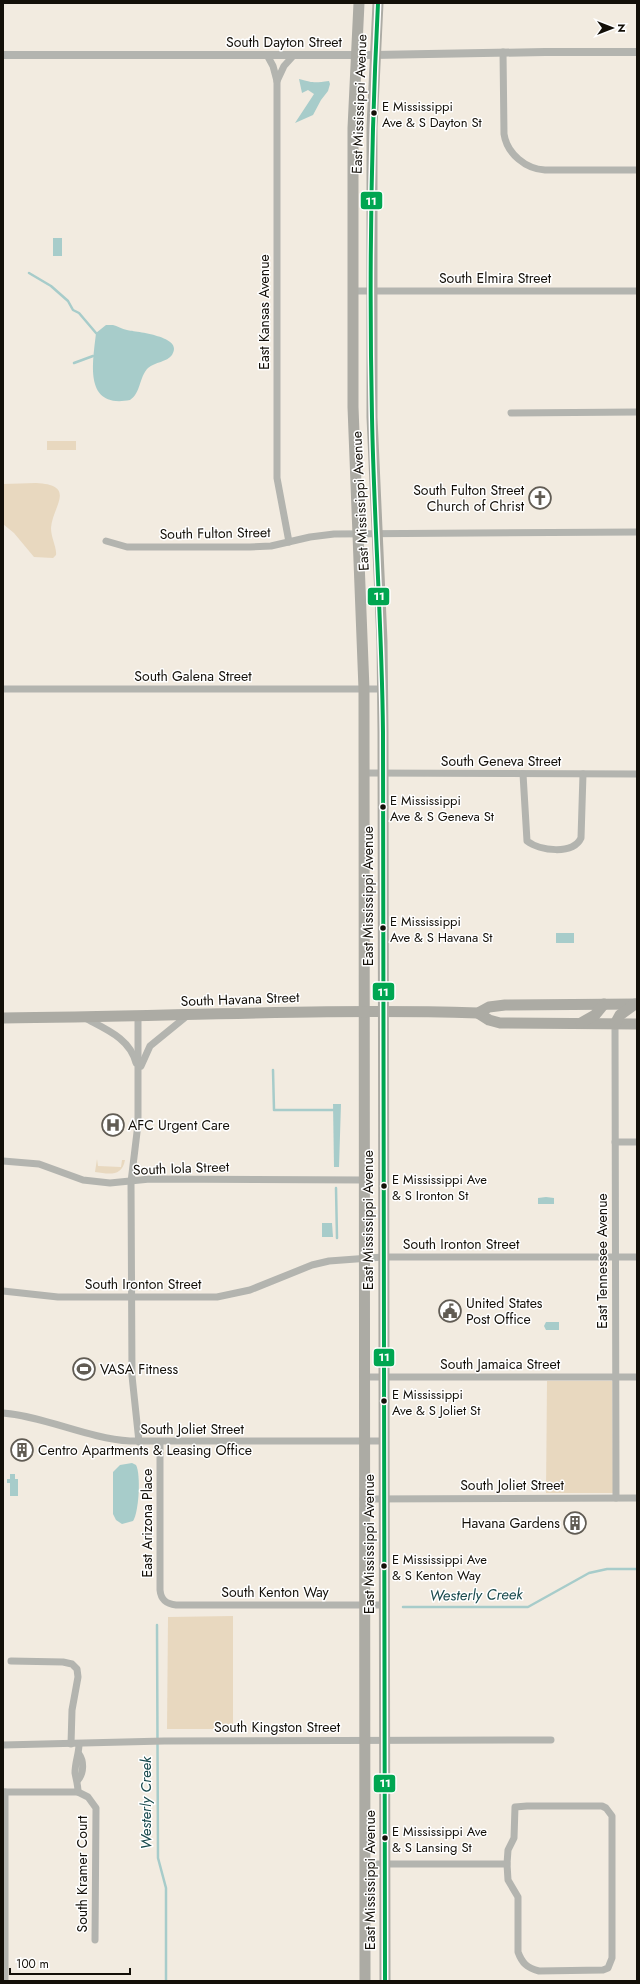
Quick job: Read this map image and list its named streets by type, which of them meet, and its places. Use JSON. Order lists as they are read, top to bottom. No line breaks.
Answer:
{"streets":{"main road":["East Mississippi Avenue","South Havana Street"],"street":["South Dayton Street","South Elmira Street","East Kansas Avenue","South Fulton Street","South Galena Street","South Geneva Street","South Iola Street","South Ironton Street","East Tennessee Avenue","South Jamaica Street","South Joliet Street","East Arizona Place","South Kenton Way","South Kingston Street","South Kramer Court"]},"crossings":[["South Dayton Street","East Mississippi Avenue"],["South Dayton Street","East Kansas Avenue"],["East Mississippi Avenue","South Elmira Street"],["East Mississippi Avenue","South Fulton Street"],["East Mississippi Avenue","South Galena Street"],["East Mississippi Avenue","South Geneva Street"],["East Mississippi Avenue","South Havana Street"],["East Mississippi Avenue","South Iola Street"],["East Mississippi Avenue","South Ironton Street"],["East Mississippi Avenue","South Jamaica Street"],["East Mississippi Avenue","South Joliet Street"],["East Mississippi Avenue","South Kenton Way"],["East Mississippi Avenue","South Kingston Street"],["East Kansas Avenue","South Fulton Street"],["South Havana Street","East Tennessee Avenue"],["South Ironton Street","East Tennessee Avenue"],["East Tennessee Avenue","South Jamaica Street"],["East Tennessee Avenue","South Joliet Street"],["South Joliet Street","East Arizona Place"],["East Arizona Place","South Kenton Way"]],"water":["Westerly Creek"],"places":{"other":["E Mississippi Ave & S Dayton St","E Mississippi Ave & S Geneva St","E Mississippi Ave & S Havana St","E Mississippi Ave & S Ironton St","E Mississippi Ave & S Joliet St","E Mississippi Ave & S Kenton Way","E Mississippi Ave & S Lansing St"],"church":["South Fulton Street Church of Christ"],"hospital":["AFC Urgent Care"],"public building":["United States Post Office"],"sports":["VASA Fitness"],"building":["Centro Apartments & Leasing Office","Havana Gardens"]},"lines":["transit line 11"],"scale_bar":"100 m","north":"right"}
